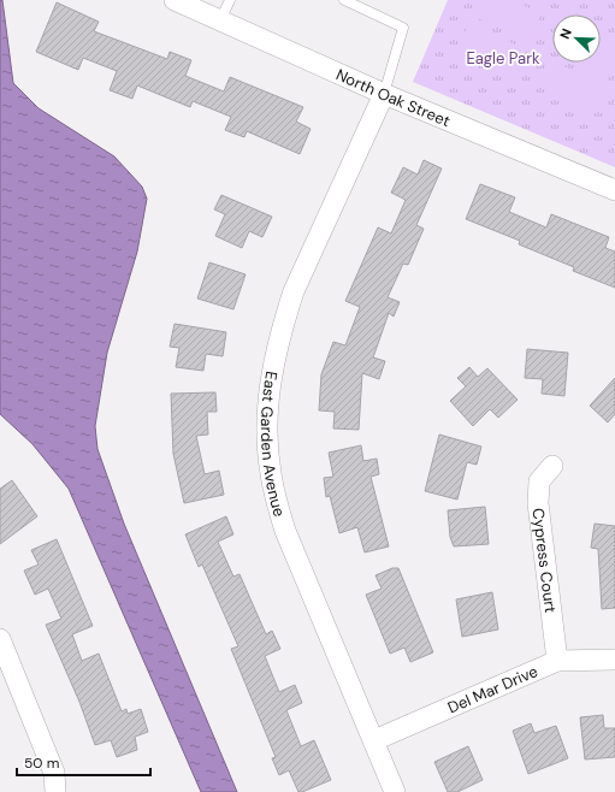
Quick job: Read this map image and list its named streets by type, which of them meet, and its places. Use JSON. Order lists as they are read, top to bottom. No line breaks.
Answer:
{"streets":{"street":["North Oak Street","East Garden Avenue","Cypress Court","Del Mar Drive"]},"crossings":[["North Oak Street","East Garden Avenue"],["East Garden Avenue","Del Mar Drive"],["Cypress Court","Del Mar Drive"]],"parks":["Eagle Park"],"scale_bar":"50 m","north":"top left"}
